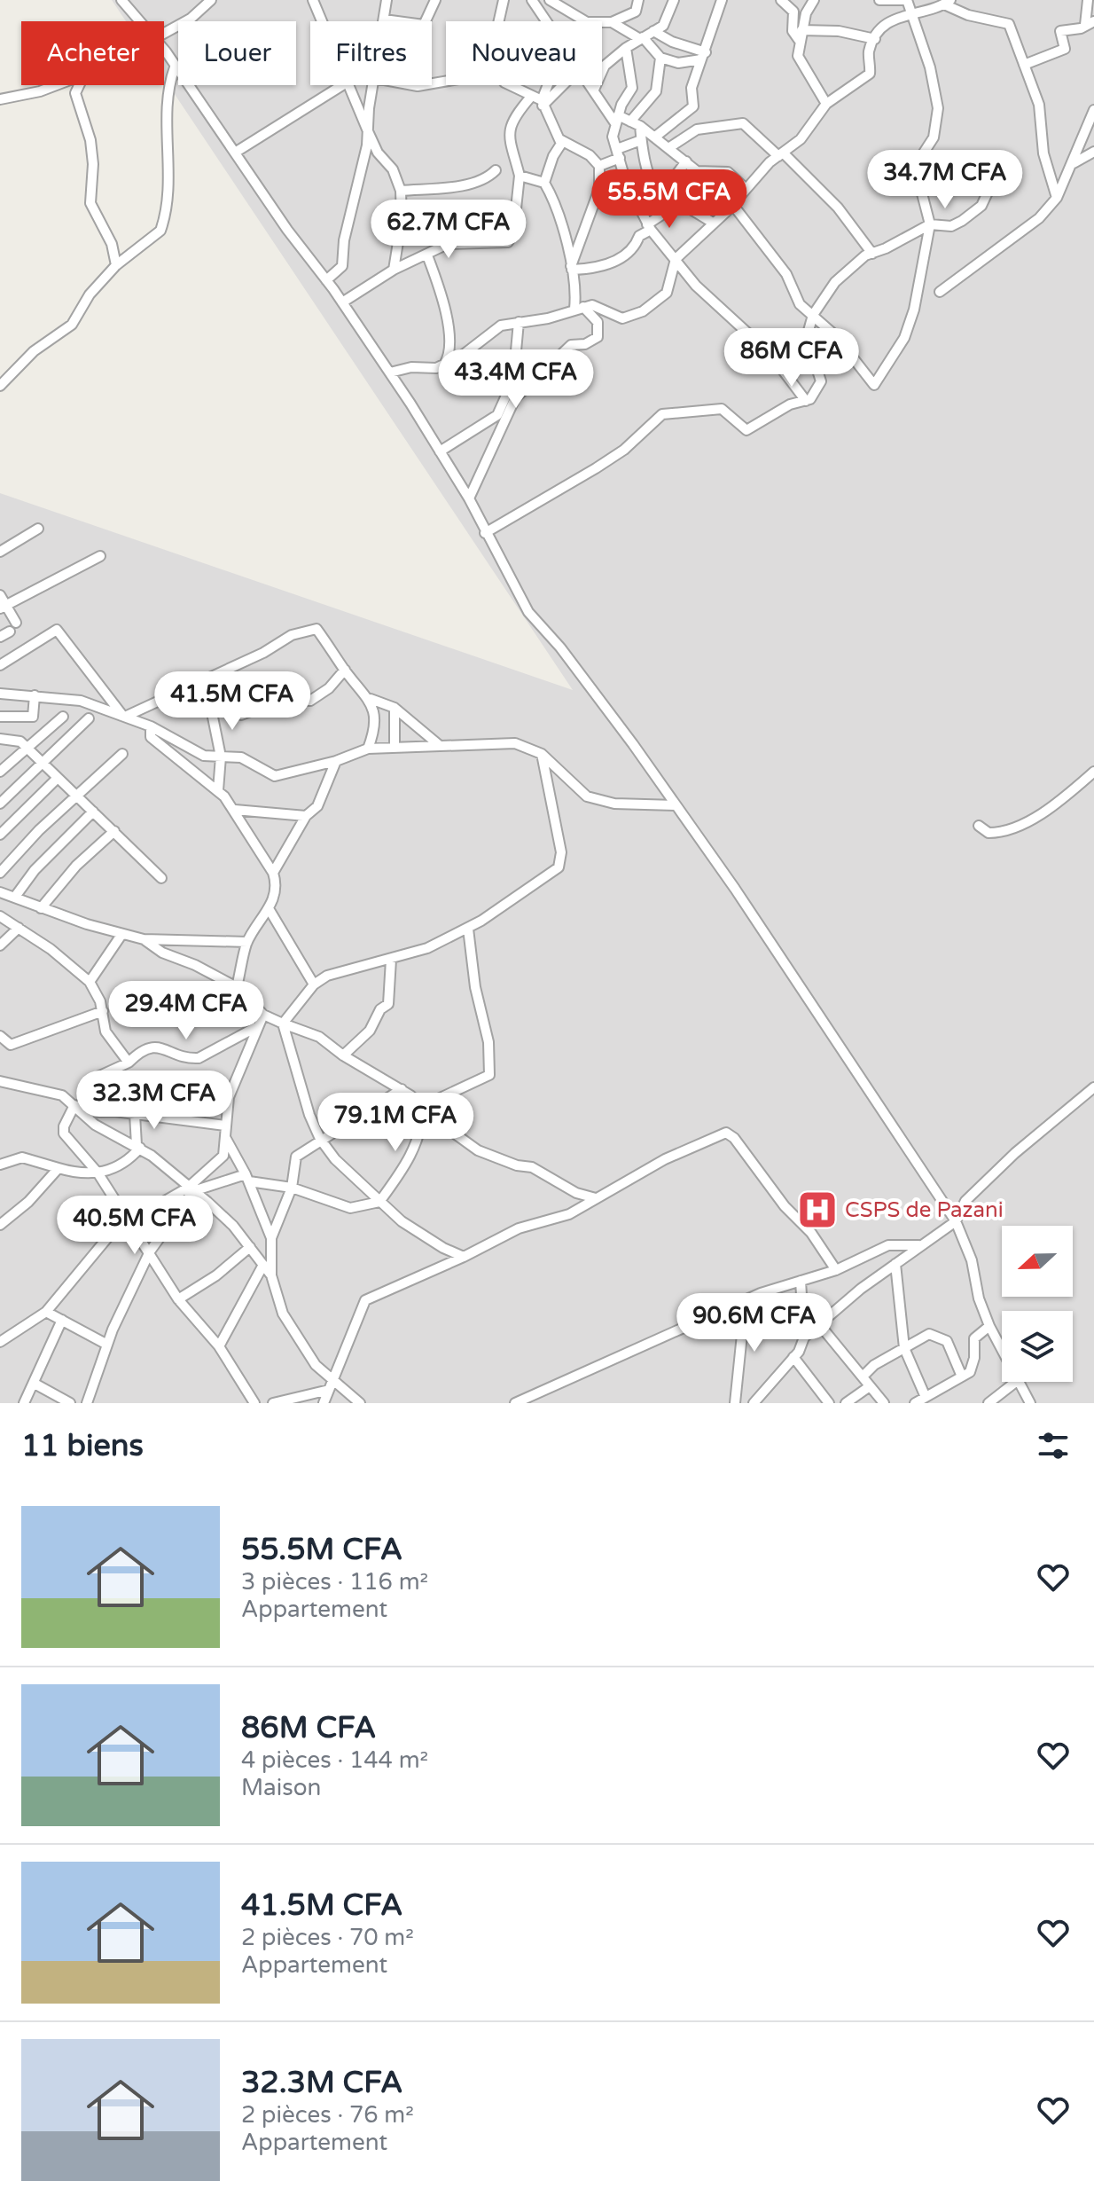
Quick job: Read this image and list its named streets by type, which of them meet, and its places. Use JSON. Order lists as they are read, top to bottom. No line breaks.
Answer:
{"places":{"hospital":["CSPS de Pazani"]},"north":"left","page":{"chip":["Acheter","Louer","Filtres","Nouveau"],"price":["34.7M CFA","55.5M CFA","62.7M CFA","86M CFA","43.4M CFA","41.5M CFA","29.4M CFA","32.3M CFA","79.1M CFA","40.5M CFA","90.6M CFA"],"heading":"11 biens","list":[{"name":"55.5M CFA","note":"3 pièces · 116 m² · Appartement"},{"name":"86M CFA","note":"4 pièces · 144 m² · Maison"},{"name":"41.5M CFA","note":"2 pièces · 70 m² · Appartement"},{"name":"32.3M CFA","note":"2 pièces · 76 m² · Appartement"}]}}
